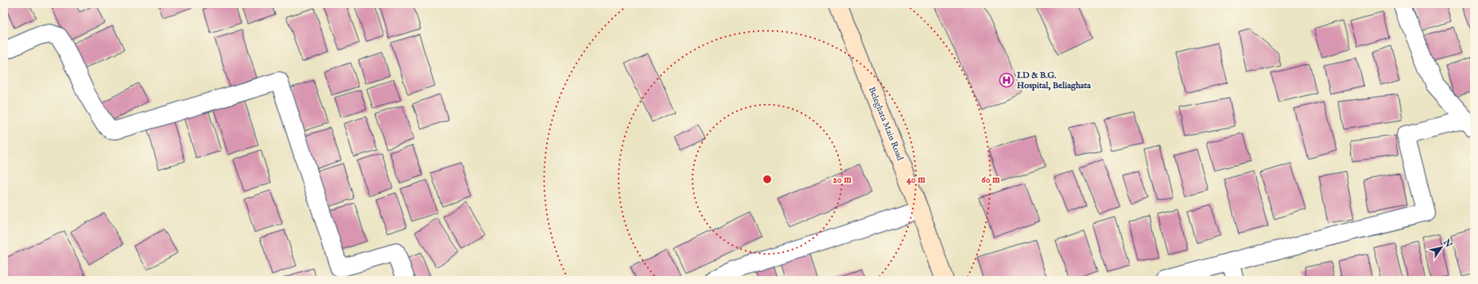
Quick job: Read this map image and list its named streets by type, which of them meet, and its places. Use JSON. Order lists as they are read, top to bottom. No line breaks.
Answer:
{"streets":{"main road":["Beleghata Main Road"]},"places":{"hospital":["I.D & B.G. Hospital, Beliaghata"]},"north":"top right","rings":["20 m","40 m","60 m"]}
